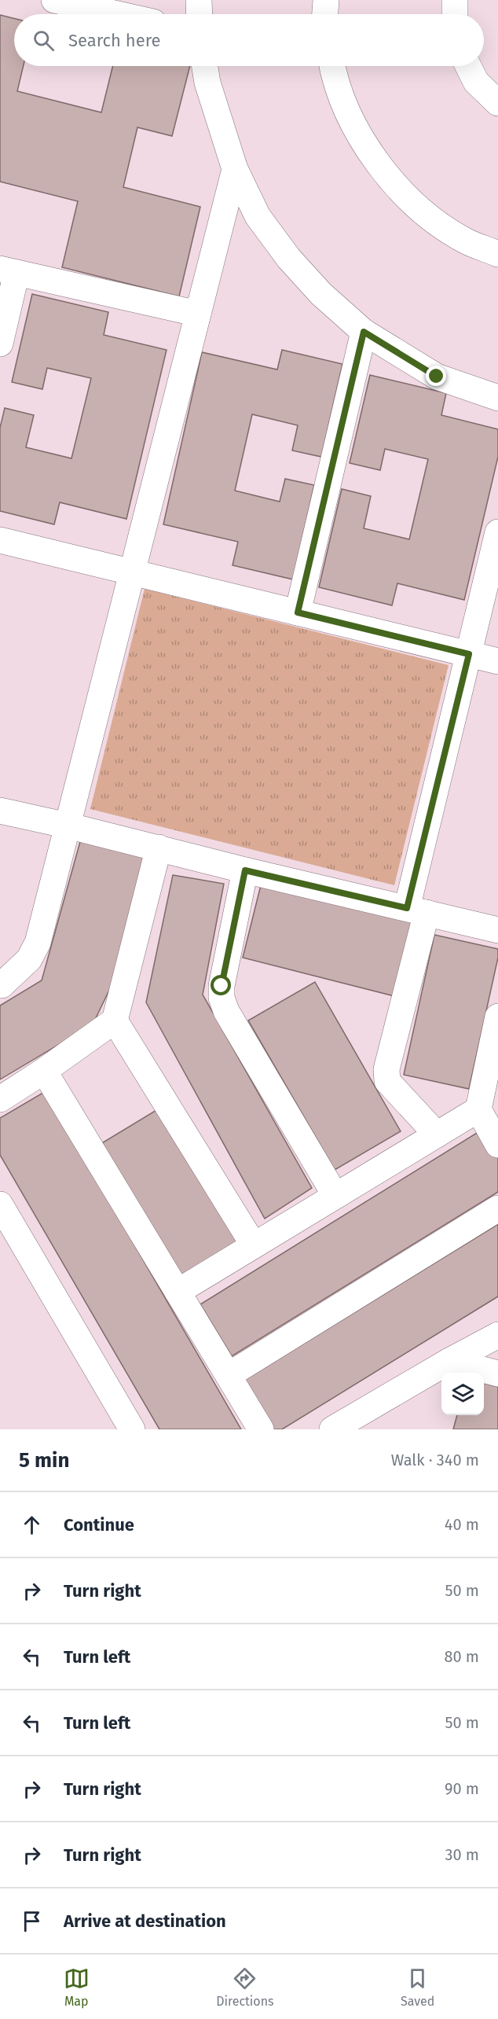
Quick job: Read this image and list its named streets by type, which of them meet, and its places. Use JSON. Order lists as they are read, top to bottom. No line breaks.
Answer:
{"page":{"search":"Search here","heading":["5 min","Walk · 340 m"],"list":[["Continue","40 m"],["Turn right","50 m"],["Turn left","80 m"],["Turn left","50 m"],["Turn right","90 m"],["Turn right","30 m"],"Arrive at destination"],"nav":["Map","Directions","Saved"]}}
